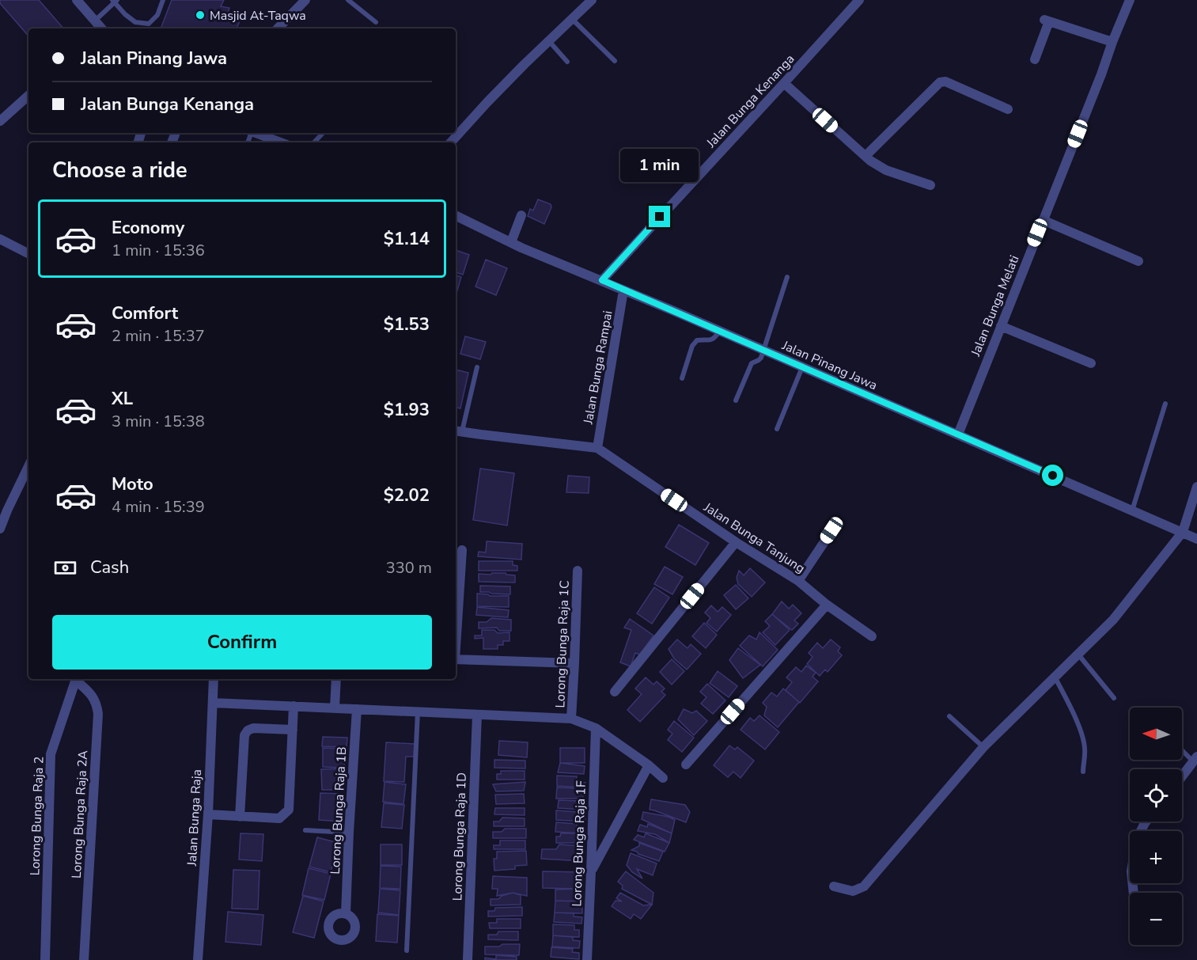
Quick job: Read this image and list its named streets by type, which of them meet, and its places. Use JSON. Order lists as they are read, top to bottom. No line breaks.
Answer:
{"streets":{"street":["Jalan Bunga Kenanga","Jalan Bunga Melati","Jalan Pinang Jawa","Jalan Bunga Rampai","Jalan Bunga Tanjung","Lorong Bunga Raja 1C","Lorong Bunga Raja 1B","Lorong Bunga Raja 2A","Lorong Bunga Raja 2","Jalan Bunga Raja","Lorong Bunga Raja 1D","Lorong Bunga Raja 1F"]},"crossings":[["Jalan Bunga Kenanga","Jalan Pinang Jawa"],["Jalan Bunga Melati","Jalan Pinang Jawa"],["Jalan Pinang Jawa","Jalan Bunga Rampai"],["Jalan Bunga Rampai","Jalan Bunga Tanjung"]],"places":["Masjid At-Taqwa"],"north":"left","page":{"banner":["Jalan Pinang Jawa","Jalan Bunga Kenanga"],"heading":"Choose a ride","bubble":"1 min","list":[{"name":"Economy","note":"1 min · 15:36","value":"$1.14"},{"name":"Comfort","note":"2 min · 15:37","value":"$1.53"},{"name":"XL","note":"3 min · 15:38","value":"$1.93"},{"name":"Moto","note":"4 min · 15:39","value":"$2.02"}],"pay":["Cash","330 m"],"buttons":"Confirm","map_buttons":["+","−"]}}
